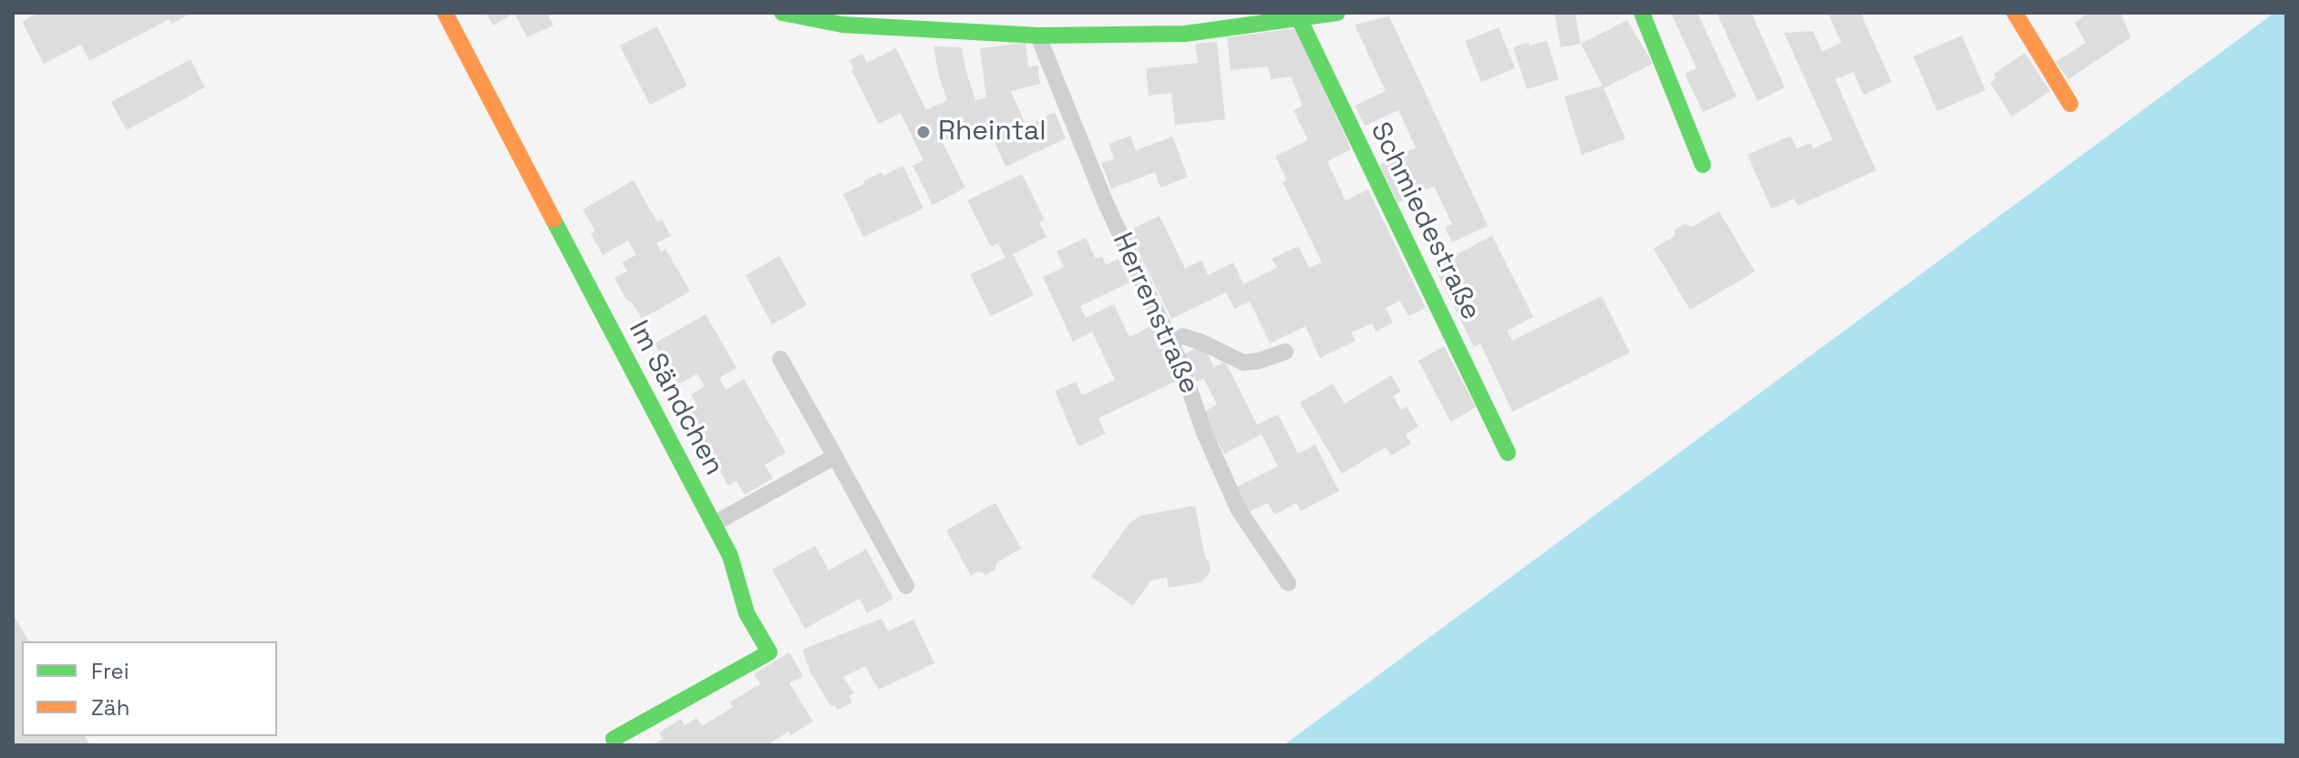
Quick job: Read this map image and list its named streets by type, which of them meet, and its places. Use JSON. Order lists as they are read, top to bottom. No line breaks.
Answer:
{"streets":{"street":["Schmiedestraße","Im Sändchen"],"lane":["Herrenstraße"]},"places":["Rheintal"],"legend":["Frei","Zäh"]}
